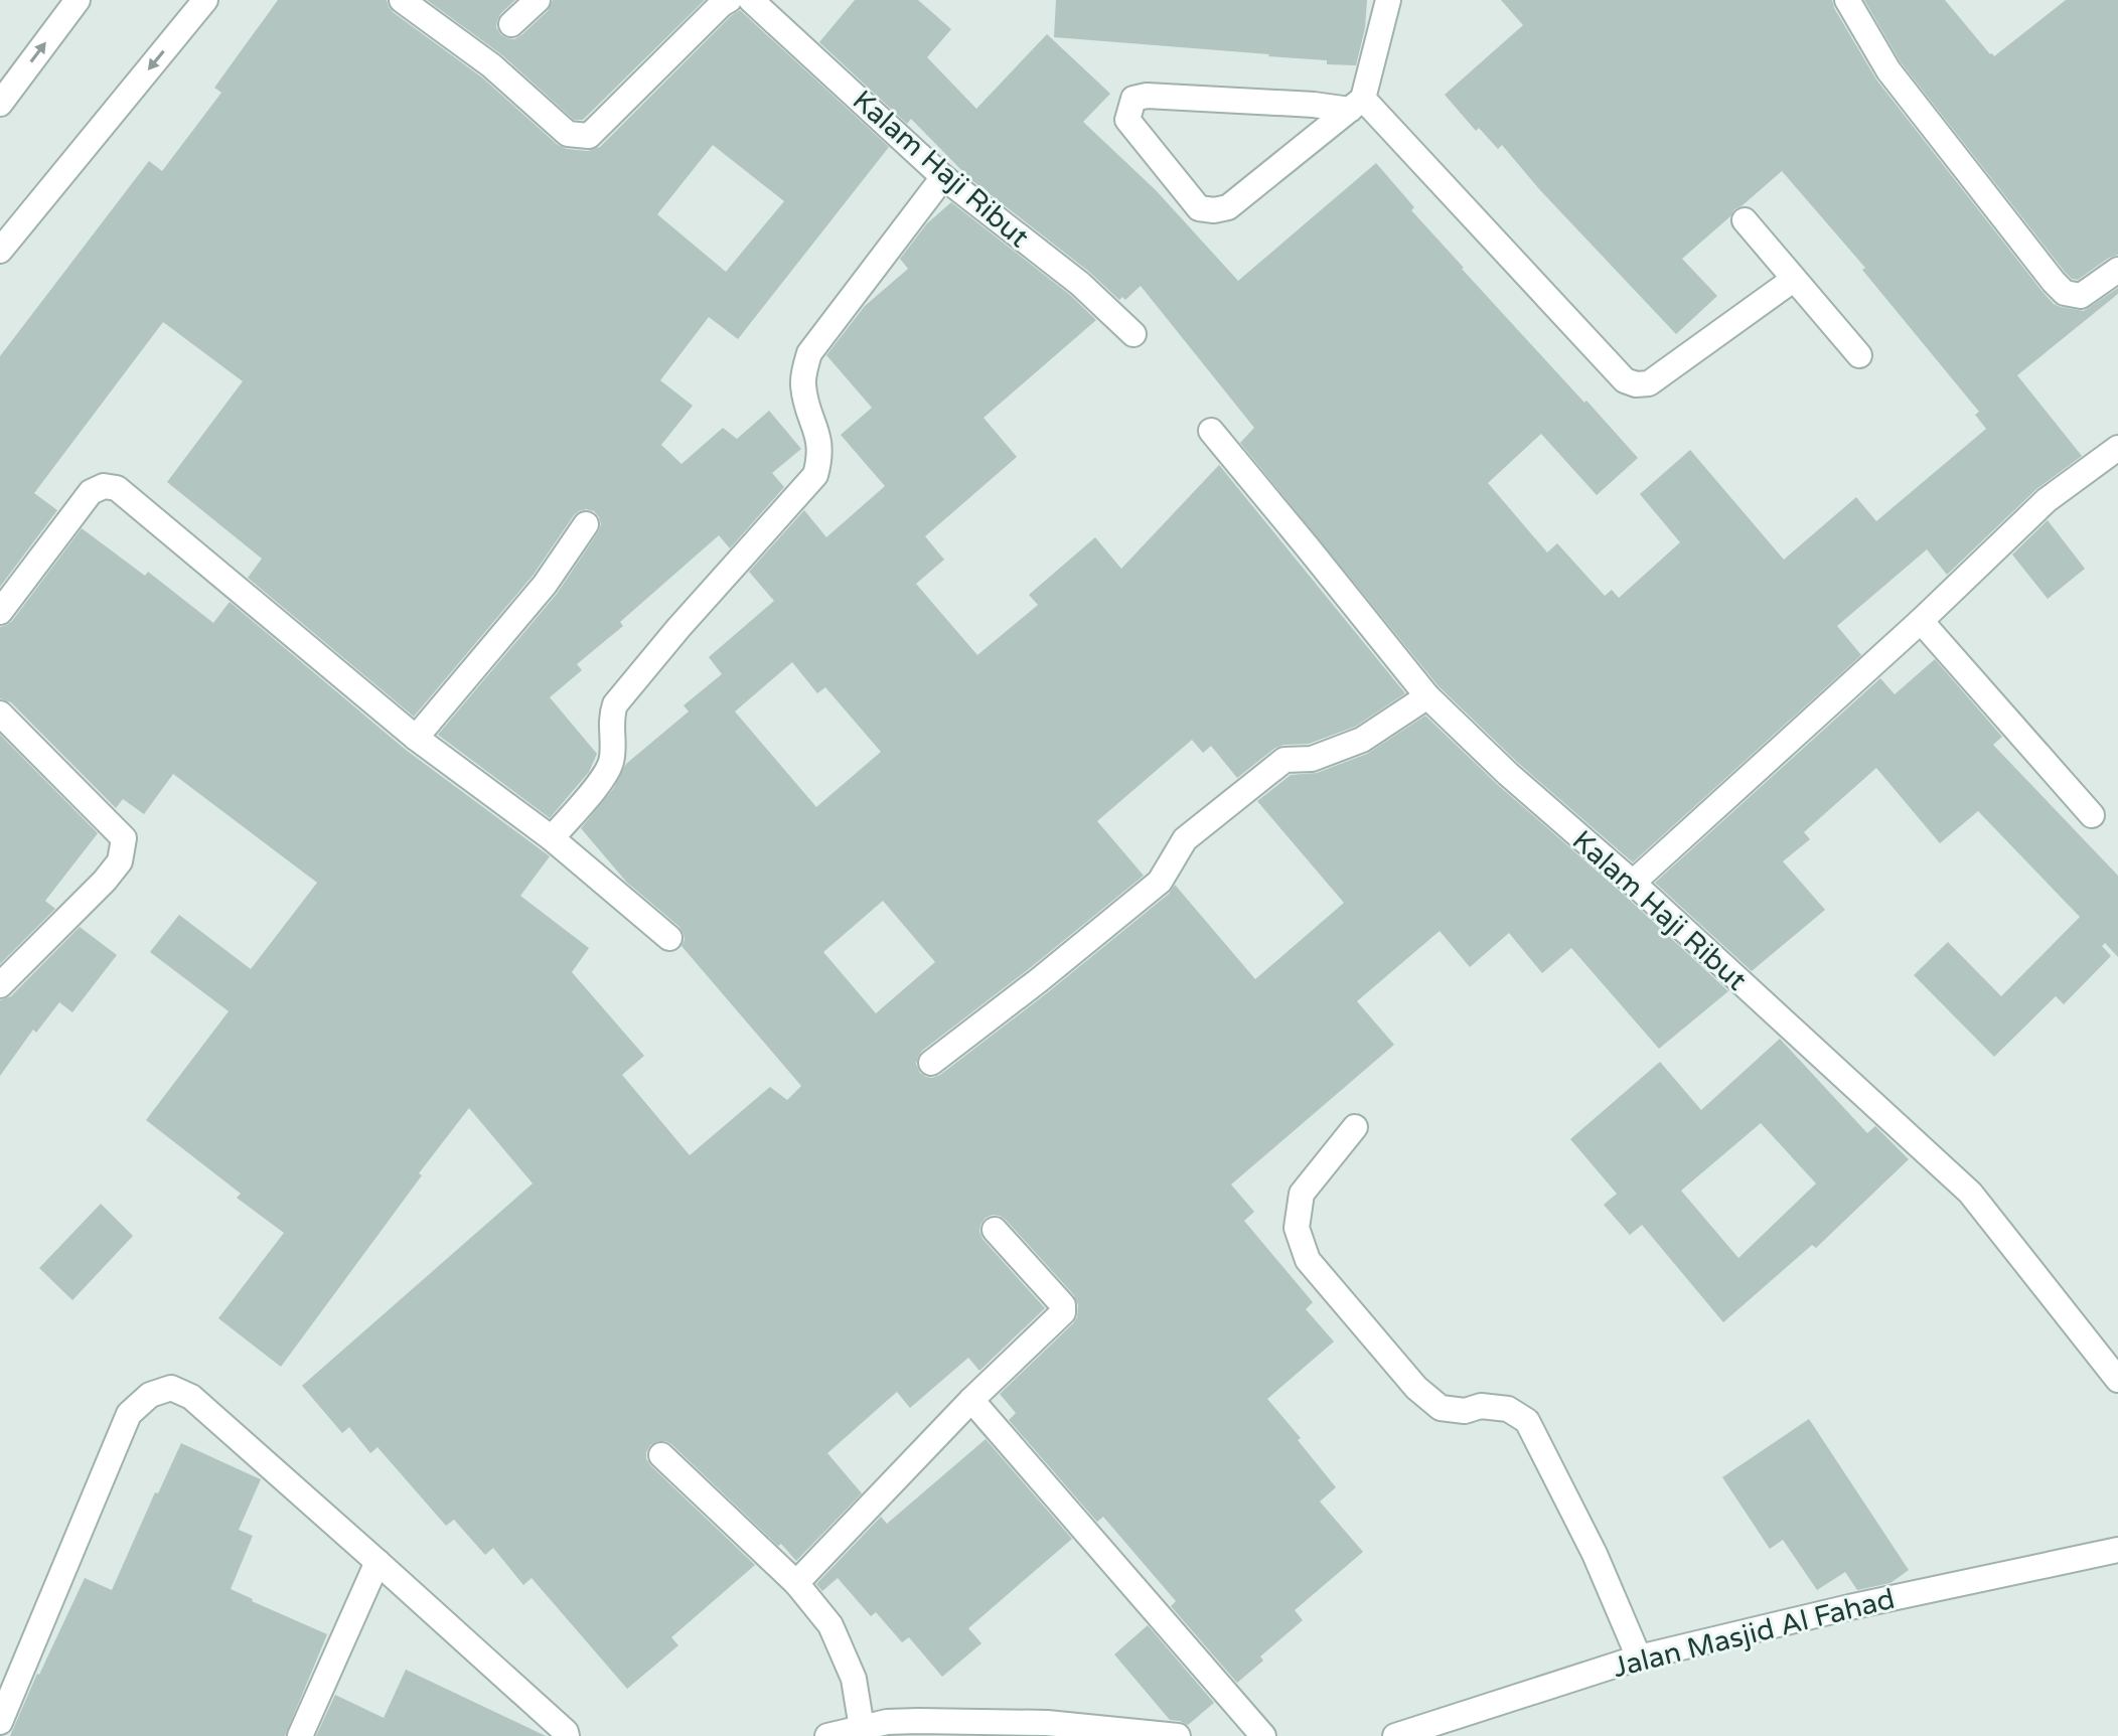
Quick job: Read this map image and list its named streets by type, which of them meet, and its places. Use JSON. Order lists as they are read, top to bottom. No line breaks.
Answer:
{"streets":{"street":["Kalam Haji Ribut","Jalan Masjid Al Fahad"]}}
